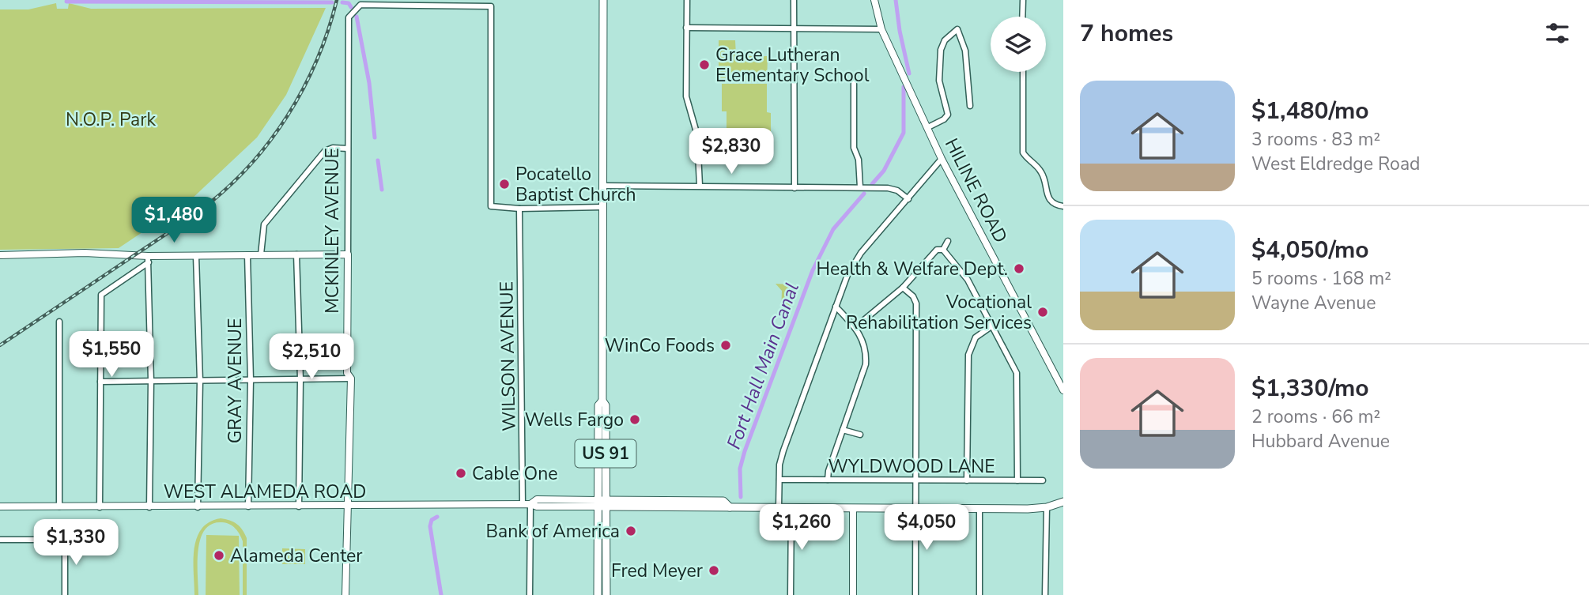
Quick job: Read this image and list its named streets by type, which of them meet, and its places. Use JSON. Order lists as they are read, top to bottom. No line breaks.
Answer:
{"streets":{"main road":["US 91"],"street":["HILINE ROAD","MCKINLEY AVENUE","WILSON AVENUE","GRAY AVENUE","WYLDWOOD LANE","WEST ALAMEDA ROAD"]},"crossings":[["MCKINLEY AVENUE","WEST ALAMEDA ROAD"],["WILSON AVENUE","WEST ALAMEDA ROAD"],["GRAY AVENUE","WEST ALAMEDA ROAD"],["US 91","WEST ALAMEDA ROAD"]],"water":["Fort Hall Main Canal"],"parks":["N.O.P. Park"],"places":["Grace Lutheran Elementary School","Pocatello Baptist Church","Health & Welfare Dept.","Vocational Rehabilitation Services","WinCo Foods","Wells Fargo","Cable One","Bank of America","Alameda Center","Fred Meyer"],"page":{"heading":"7 homes","list":[{"name":"$1,480/mo","note":"3 rooms · 83 m² · West Eldredge Road"},{"name":"$4,050/mo","note":"5 rooms · 168 m² · Wayne Avenue"},{"name":"$1,330/mo","note":"2 rooms · 66 m² · Hubbard Avenue"}],"price":["$2,830","$1,480","$1,550","$2,510","$1,260","$4,050","$1,330"]}}
